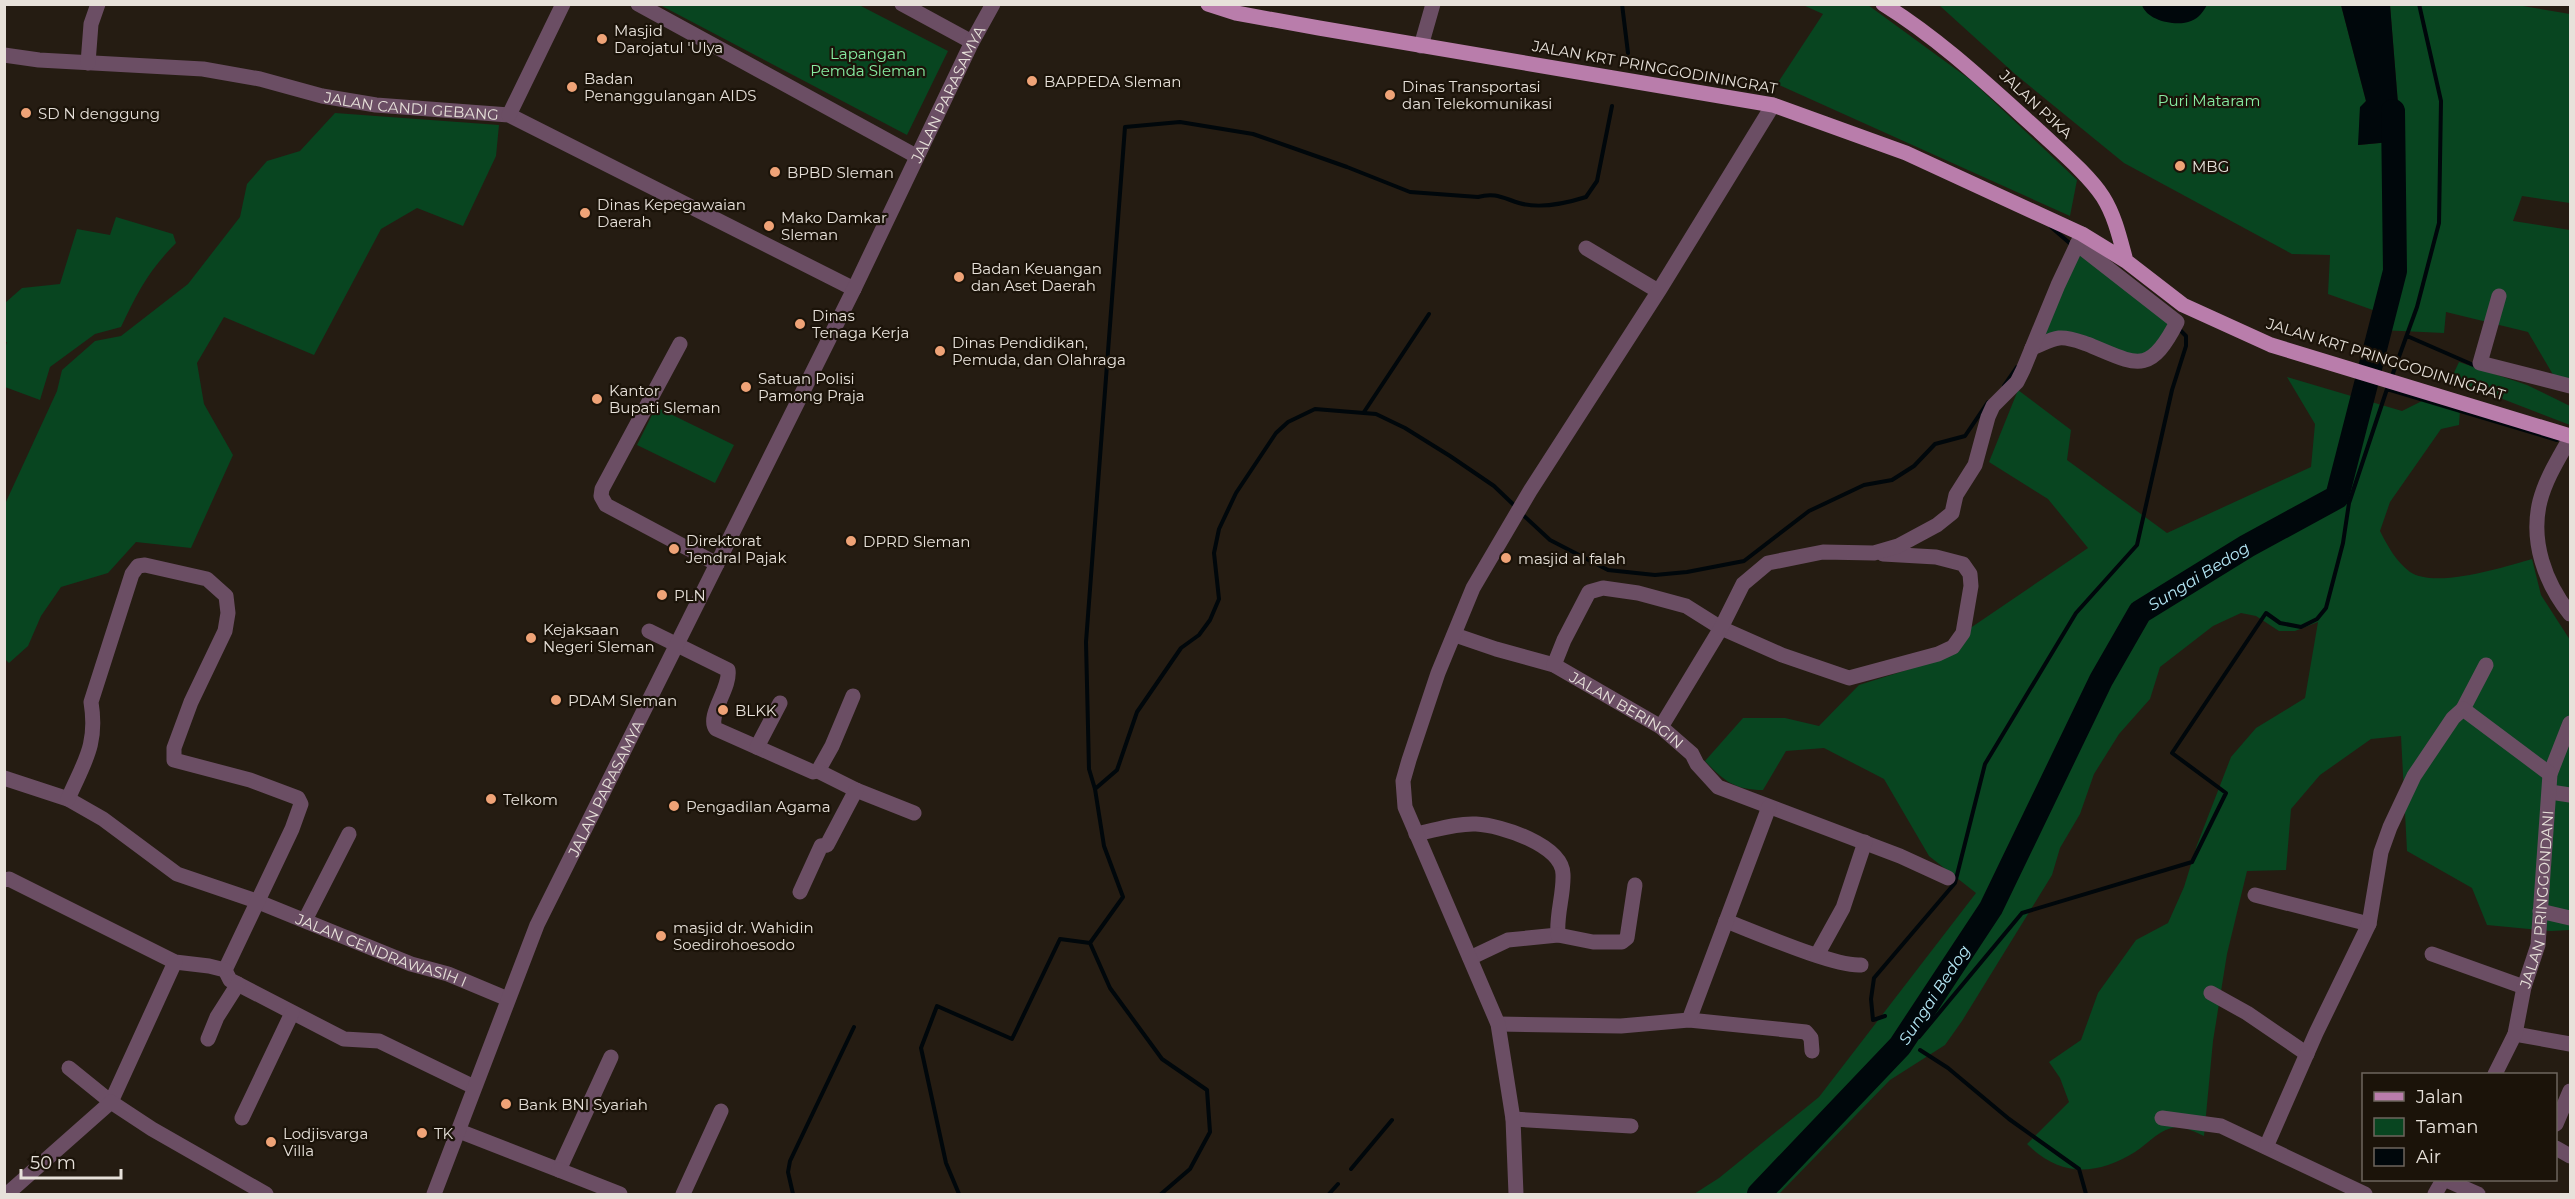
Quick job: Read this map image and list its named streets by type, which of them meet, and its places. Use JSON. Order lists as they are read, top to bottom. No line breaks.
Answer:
{"streets":{"main road":["JALAN KRT PRINGGODININGRAT","JALAN PJKA"],"street":["JALAN PARASAMYA","JALAN CANDI GEBANG","JALAN BERINGIN","JALAN PRINGGONDANI","JALAN CENDRAWASIH I"]},"crossings":[["JALAN KRT PRINGGODININGRAT","JALAN PJKA"],["JALAN PARASAMYA","JALAN CANDI GEBANG"],["JALAN PARASAMYA","JALAN CENDRAWASIH I"]],"water":["Sungai Bedog"],"parks":["Lapangan Pemda Sleman","Puri Mataram"],"places":["Masjid Darojatul 'Ulya","BAPPEDA Sleman","Badan Penanggulangan AIDS","Dinas Transportasi dan Telekomunikasi","SD N denggung","MBG","BPBD Sleman","Dinas Kepegawaian Daerah","Mako Damkar Sleman","Badan Keuangan dan Aset Daerah","Dinas Tenaga Kerja","Dinas Pendidikan, Pemuda, dan Olahraga","Satuan Polisi Pamong Praja","Kantor Bupati Sleman","DPRD Sleman","Direktorat Jendral Pajak","masjid al falah","PLN","Kejaksaan Negeri Sleman","PDAM Sleman","BLKK","Telkom","Pengadilan Agama","masjid dr. Wahidin Soedirohoesodo","Bank BNI Syariah","TK","Lodjisvarga Villa"],"legend":["Jalan","Taman","Air"],"scale_bar":"50 m"}
